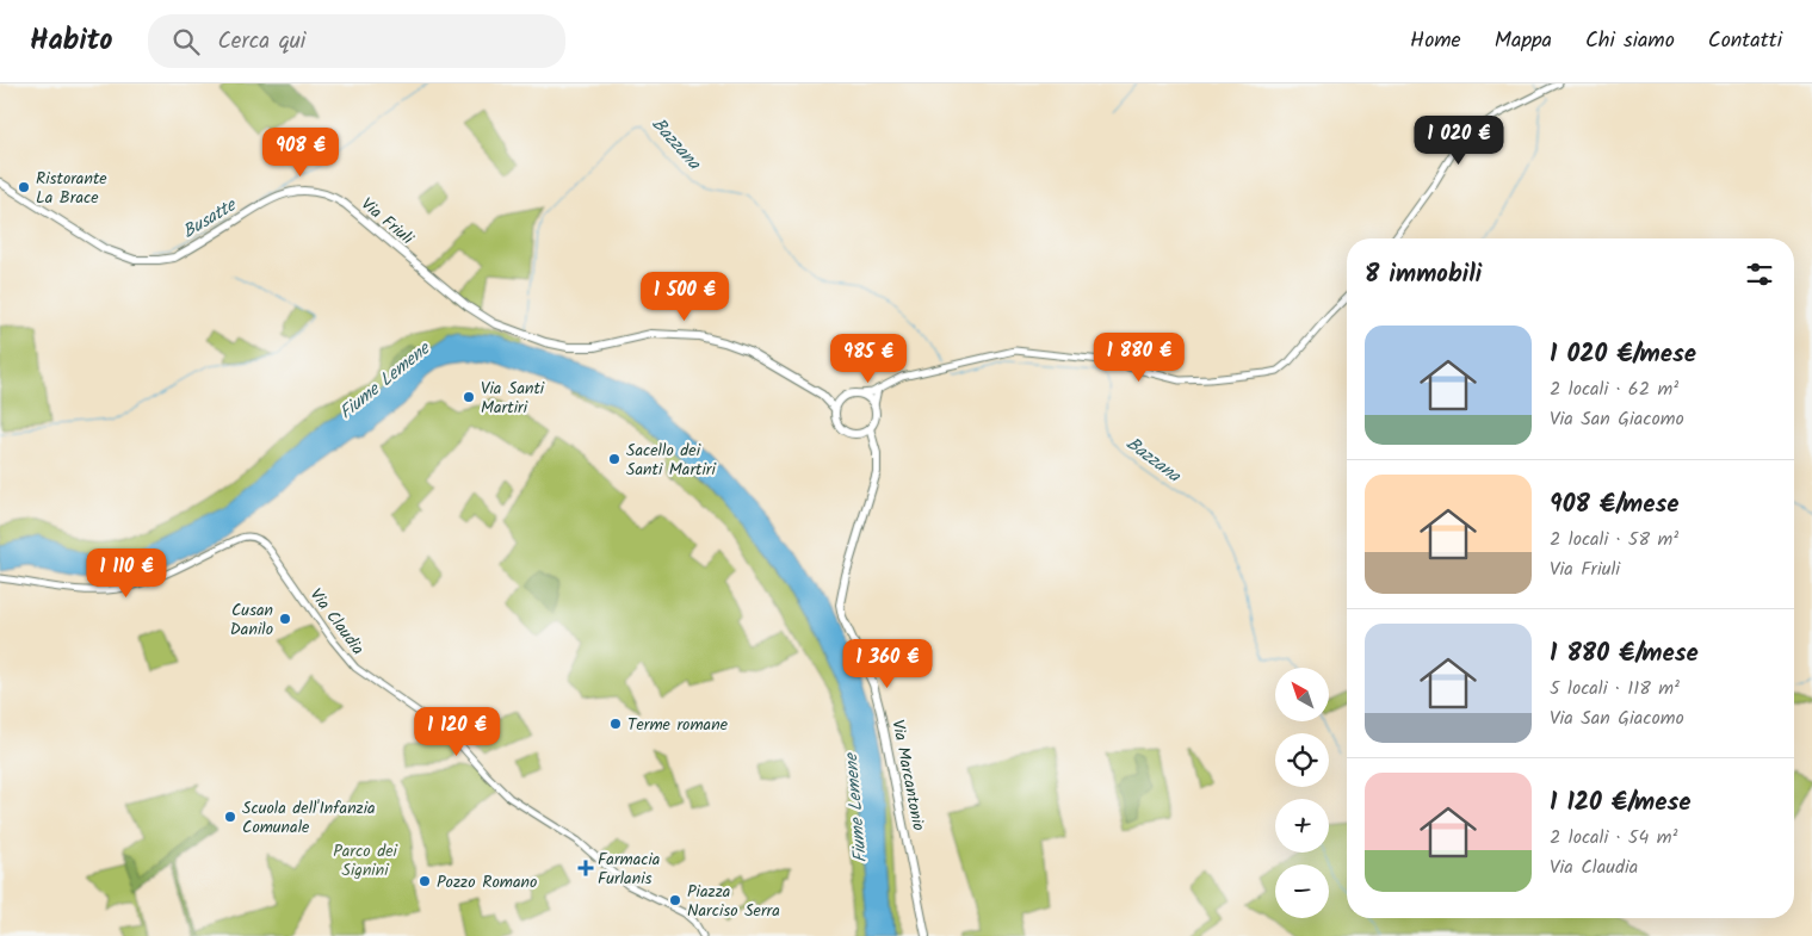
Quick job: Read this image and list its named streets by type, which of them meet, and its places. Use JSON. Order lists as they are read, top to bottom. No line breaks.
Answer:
{"streets":{"main road":["Via Friuli","Via Marcantonio"],"street":["Via Claudia"]},"water":["Bazzana","Busatte","Fiume Lemene"],"parks":["Parco dei Signini"],"places":{"other":["Ristorante La Brace","Via Santi Martiri","Sacello dei Santi Martiri","Cusan Danilo","Terme romane","Scuola dell'Infanzia Comunale","Pozzo Romano","Piazza Narciso Serra"],"health":["Farmacia Furlanis"]},"north":"top left","page":{"header":"Habito","search":"Cerca qui","nav":["Home","Mappa","Chi siamo","Contatti"],"price":["1 020 €","908 €","1 500 €","1 880 €","985 €","1 110 €","1 360 €","1 120 €"],"heading":"8 immobili","list":[{"name":"1 020 €/mese","note":"2 locali · 62 m² · Via San Giacomo"},{"name":"908 €/mese","note":"2 locali · 58 m² · Via Friuli"},{"name":"1 880 €/mese","note":"5 locali · 118 m² · Via San Giacomo"},{"name":"1 120 €/mese","note":"2 locali · 54 m² · Via Claudia"}],"map_buttons":["+","−"]}}
